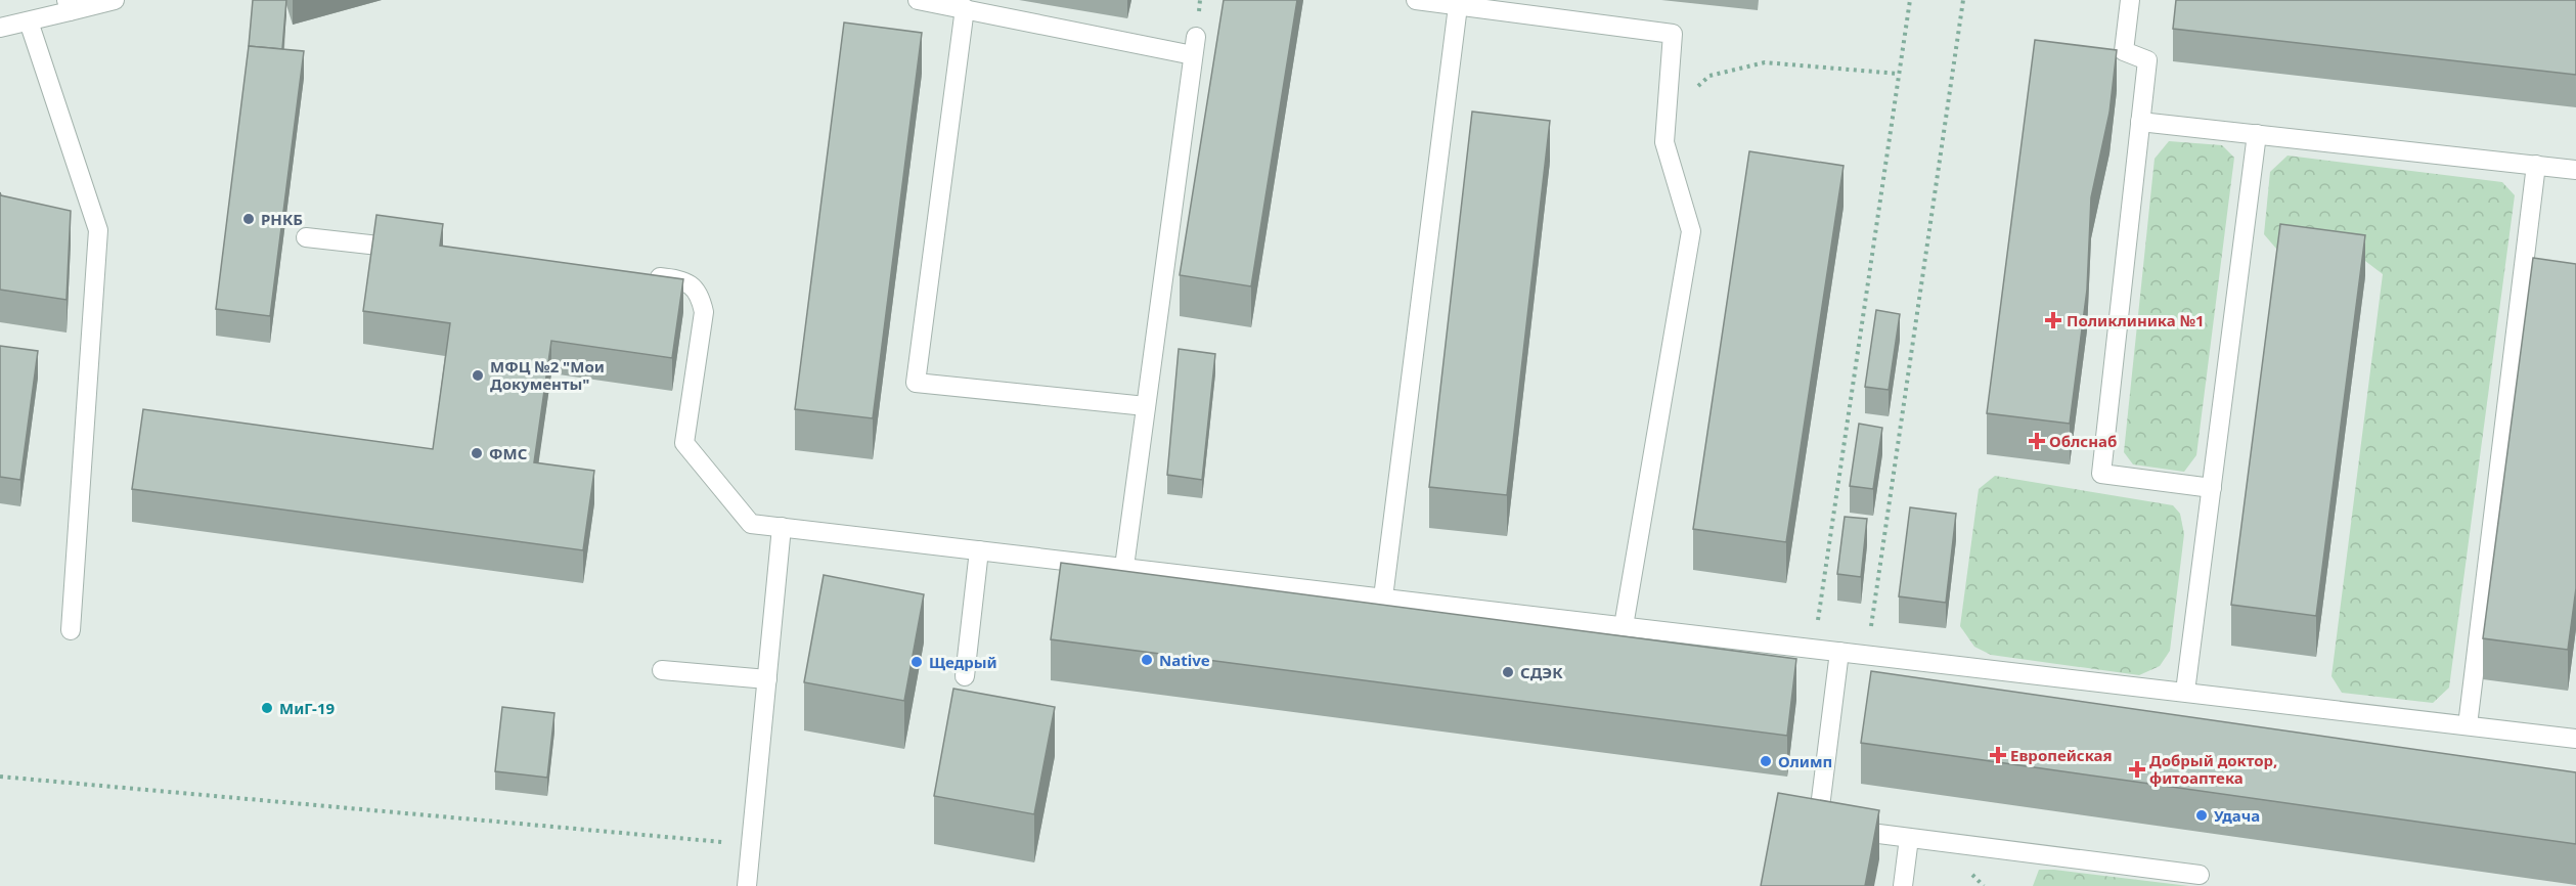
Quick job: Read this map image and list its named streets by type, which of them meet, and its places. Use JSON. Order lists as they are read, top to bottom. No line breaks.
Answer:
{"places":{"other":["РНКБ","МФЦ №2 \"Мои Документы\"","ФМС","Native","Щедрый","СДЭК","МиГ-19","Олимп","Удача"],"health":["Поликлиника №1","Облснаб","Европейская","Добрый доктор, фитоаптека"]}}
